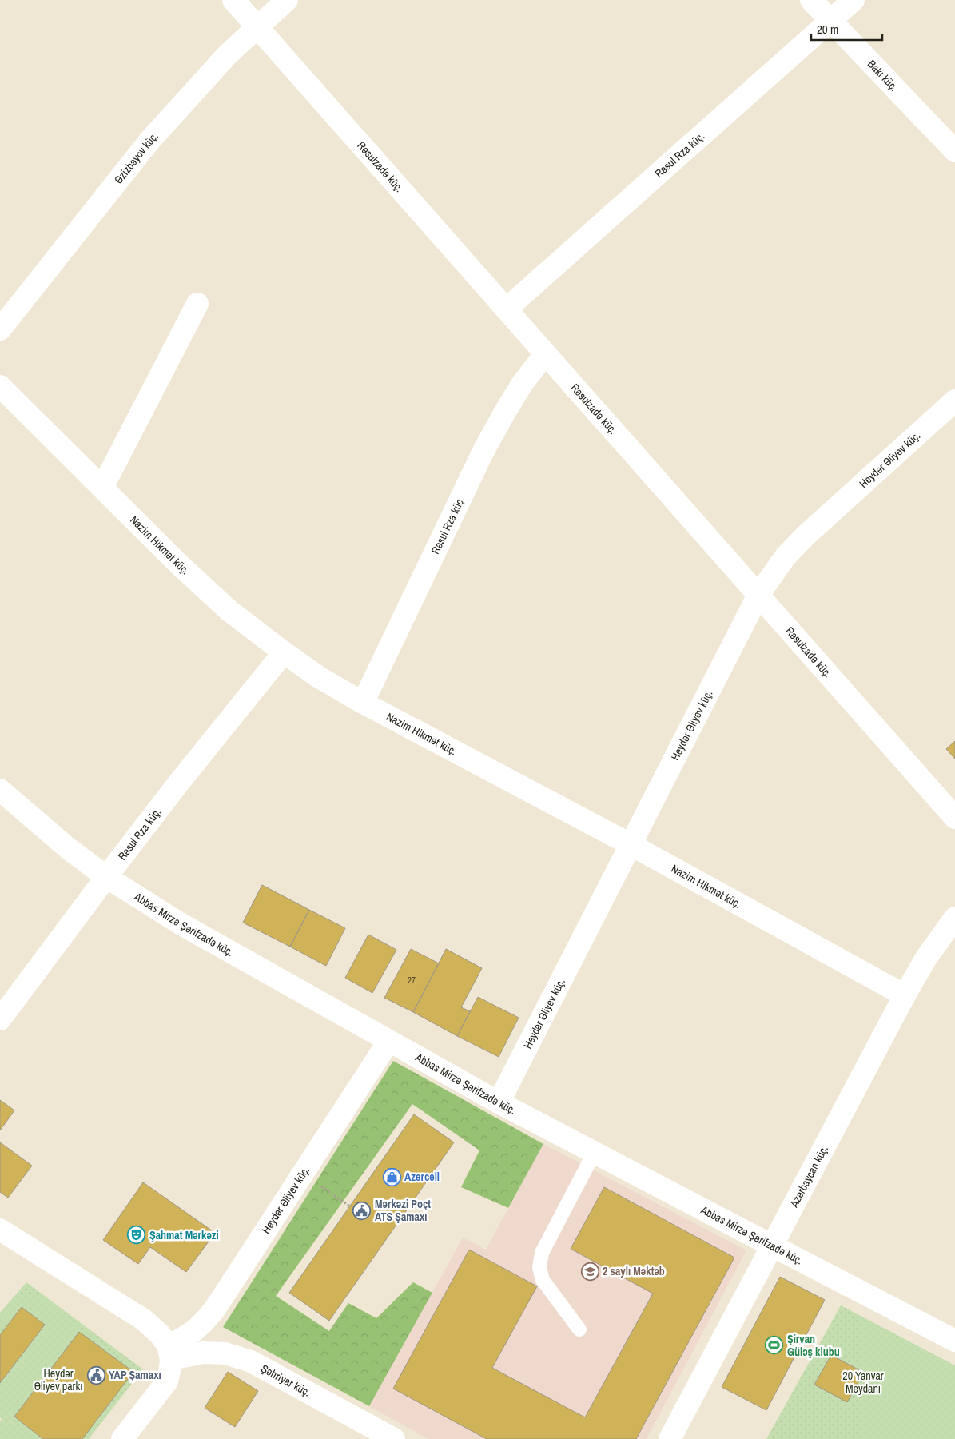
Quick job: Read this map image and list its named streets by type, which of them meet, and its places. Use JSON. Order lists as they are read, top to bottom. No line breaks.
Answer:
{"streets":{"street":["Bakı küç.","Rəsul Rza küç.","Əzizbəyov küç.","Rəsulzadə küç.","Heydər Əliyev küç.","Nazim Hikmət küç.","Abbas Mirzə Şərifzadə küç.","Azərbaycan küç.","Şəhriyar küç."]},"crossings":[["Bakı küç.","Rəsul Rza küç."],["Rəsul Rza küç.","Rəsulzadə küç."],["Rəsul Rza küç.","Nazim Hikmət küç."],["Rəsul Rza küç.","Abbas Mirzə Şərifzadə küç."],["Əzizbəyov küç.","Rəsulzadə küç."],["Rəsulzadə küç.","Heydər Əliyev küç."],["Heydər Əliyev küç.","Nazim Hikmət küç."],["Heydər Əliyev küç.","Abbas Mirzə Şərifzadə küç."],["Heydər Əliyev küç.","Şəhriyar küç."],["Nazim Hikmət küç.","Azərbaycan küç."],["Abbas Mirzə Şərifzadə küç.","Azərbaycan küç."]],"parks":["Heydər Əliyev parkı","20 Yanvar Meydanı"],"places":{"shop":["Azercell"],"public building":["Mərkəzi Poçt ATS Şamaxı","YAP Şamaxı"],"theatre":["Şahmat Mərkəzi"],"school or university":["2 saylı Məktəb"],"sports":["Şirvan Güləş klubu"]},"house_numbers":["27"],"scale_bar":"20 m"}
